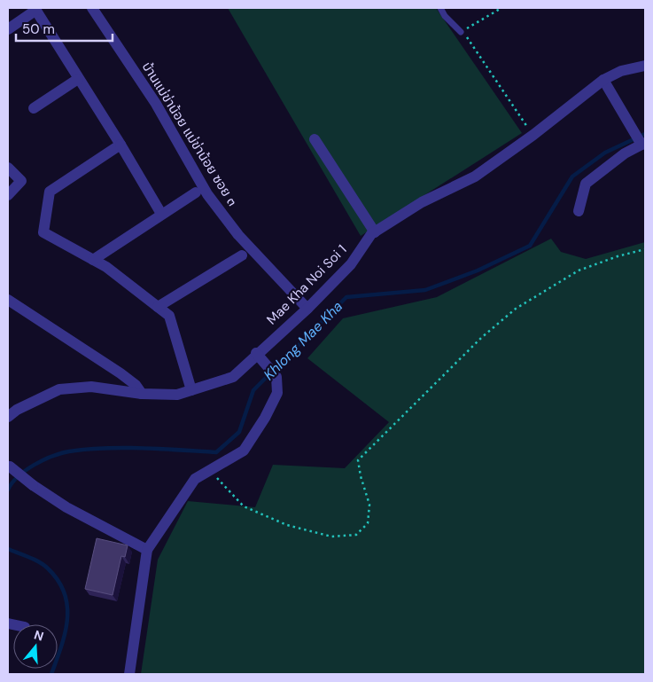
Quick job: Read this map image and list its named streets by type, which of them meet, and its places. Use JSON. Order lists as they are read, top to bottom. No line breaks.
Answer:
{"streets":{"street":["บ้านแม่ข่าน้อย แม่ข่าน้อย ซอย ๓","Mae Kha Noi Soi 1"]},"crossings":[["บ้านแม่ข่าน้อย แม่ข่าน้อย ซอย ๓","Mae Kha Noi Soi 1"]],"water":["Khlong Mae Kha"],"scale_bar":"50 m","north":"top"}
